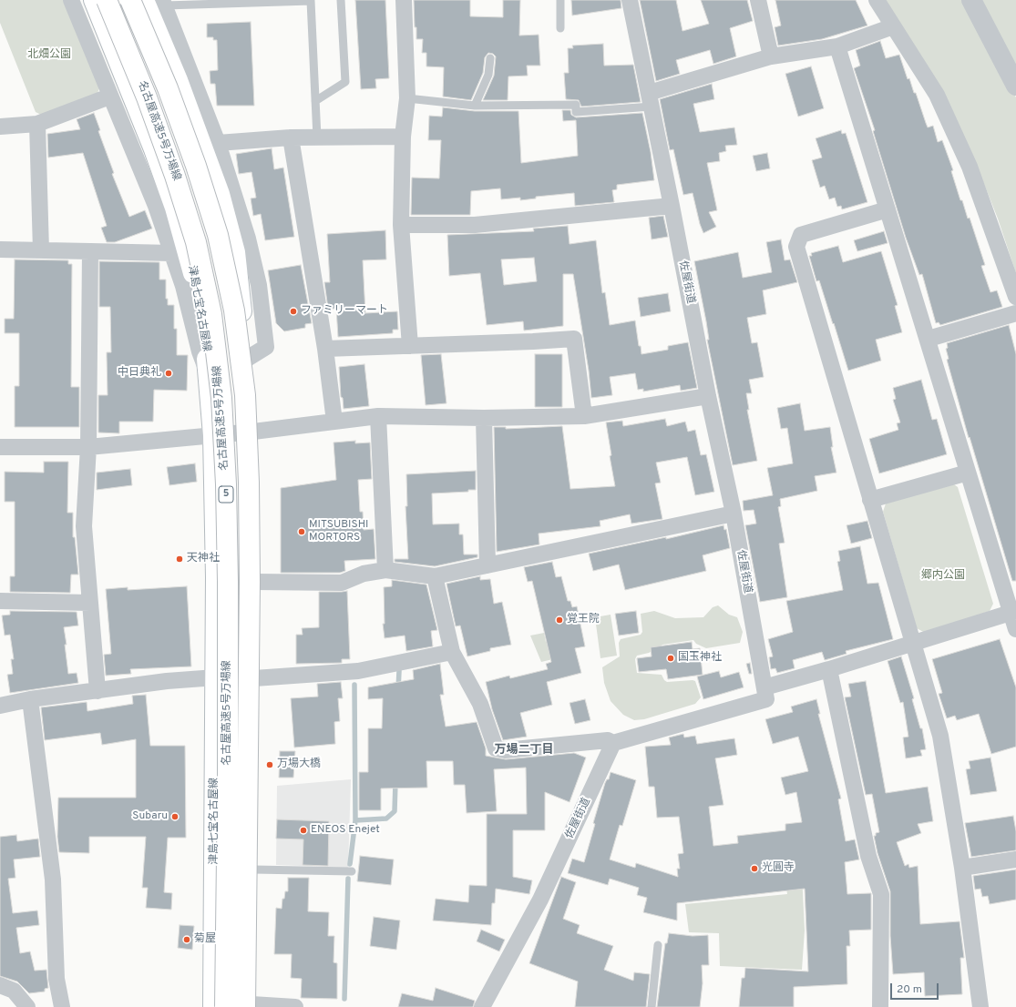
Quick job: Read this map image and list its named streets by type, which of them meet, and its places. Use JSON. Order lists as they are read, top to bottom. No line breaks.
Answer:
{"streets":{"main road":["名古屋高速5号万場線","津島七宝名古屋線","5"],"street":["佐屋街道"]},"districts":["万場二丁目"],"parks":["北畑公園","郷内公園"],"places":["ファミリーマート","中日典礼","MITSUBISHI MORTORS","天神社","覚王院","国玉神社","万場大橋","Subaru","ENEOS Enejet","光圓寺","菊屋"],"scale_bar":"20 m"}
